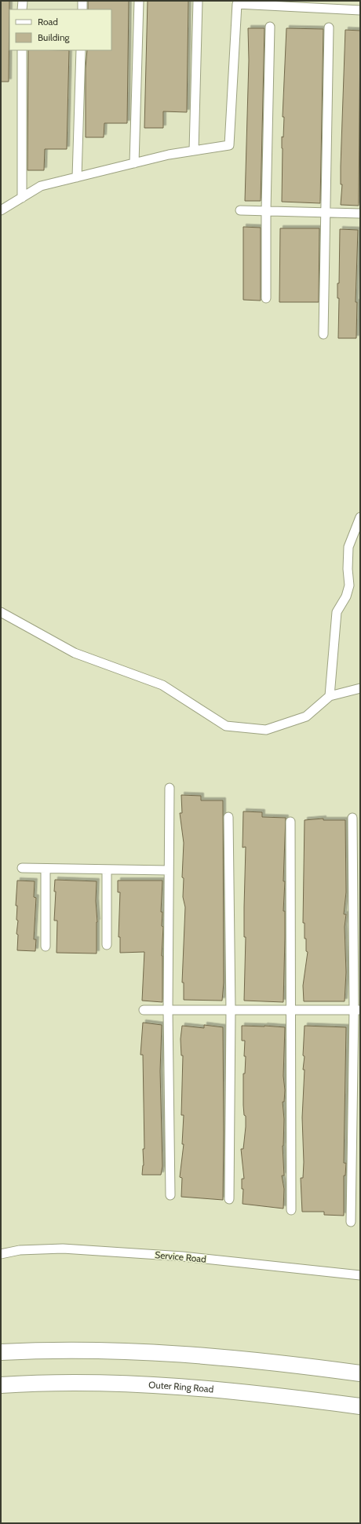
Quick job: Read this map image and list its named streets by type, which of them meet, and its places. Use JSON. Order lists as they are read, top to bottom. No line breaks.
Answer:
{"streets":{"highway":["Outer Ring Road"],"street":["Service Road"]},"legend":["Road","Building"]}
